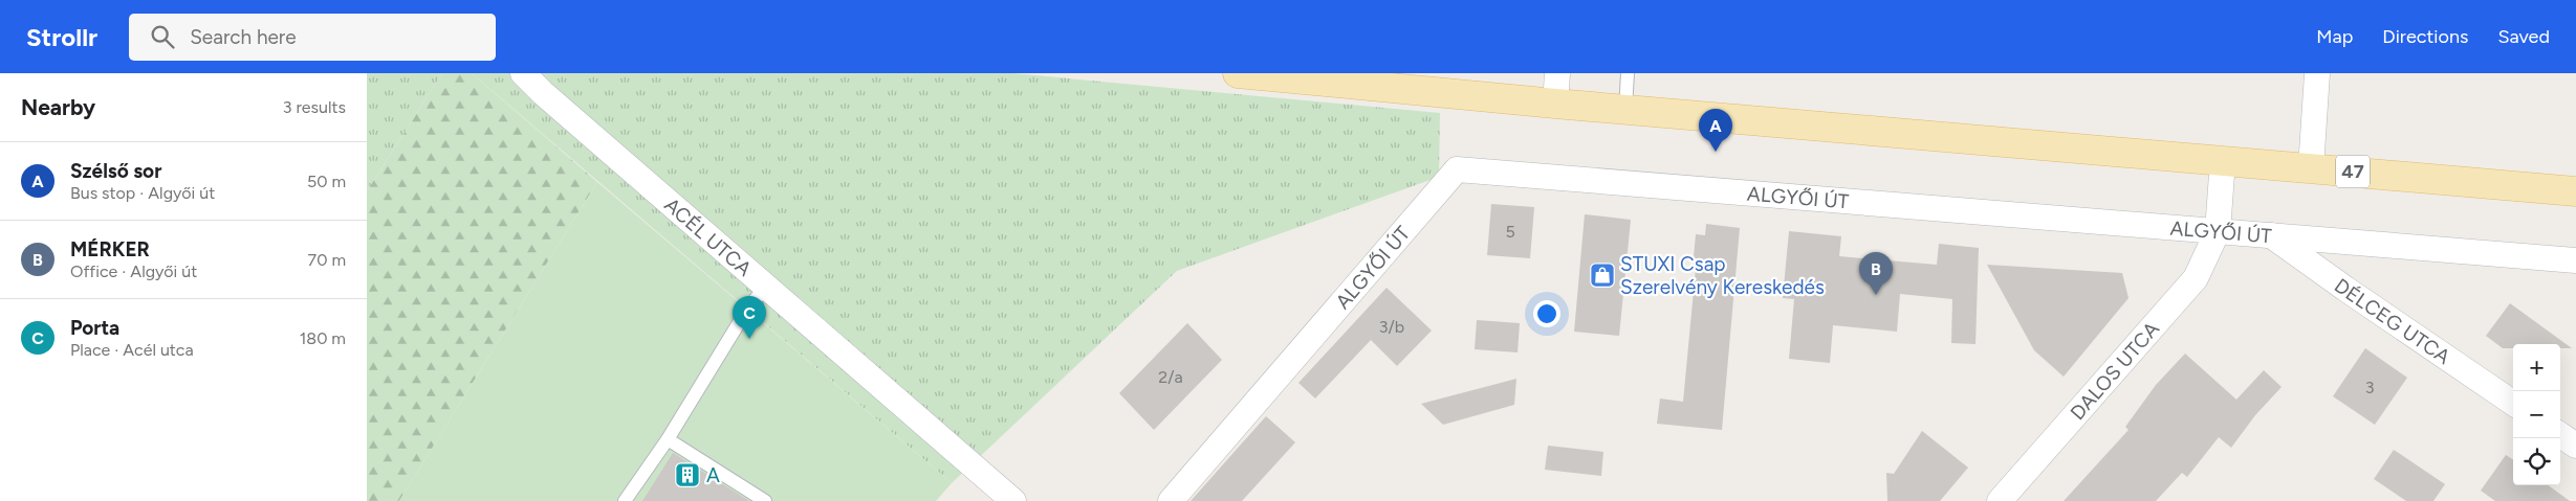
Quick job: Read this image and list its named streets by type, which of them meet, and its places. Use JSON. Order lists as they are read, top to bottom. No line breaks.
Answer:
{"streets":{"main road":["47"],"street":["ALGYŐI ÚT","ACÉL UTCA","DÉLCEG UTCA","DALOS UTCA"]},"crossings":[["ALGYŐI ÚT","DÉLCEG UTCA"],["ALGYŐI ÚT","DALOS UTCA"]],"places":{"shop":["STUXI Csap Szerelvény Kereskedés"],"building":["A"]},"house_numbers":["5","3/b","2/a","3"],"page":{"header":"Strollr","search":"Search here","nav":["Map","Directions","Saved"],"heading":["Nearby","3 results"],"pins":["A","B","C"],"list":[{"mark":"A","name":"Szélső sor","note":"Bus stop · Algyői út","value":"50 m"},{"mark":"B","name":"MÉRKER","note":"Office · Algyői út","value":"70 m"},{"mark":"C","name":"Porta","note":"Place · Acél utca","value":"180 m"}],"map_buttons":["+","−"]}}
